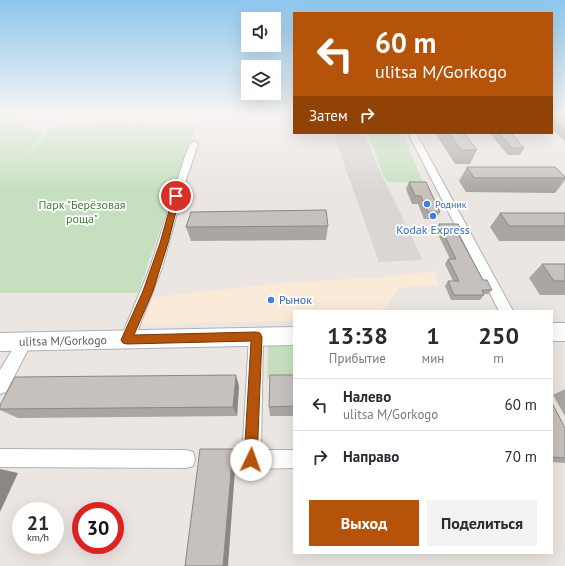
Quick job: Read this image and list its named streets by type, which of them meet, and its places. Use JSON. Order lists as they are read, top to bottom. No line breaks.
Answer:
{"streets":{"main road":["ulitsa M/Gorkogo"]},"parks":["Парк \"Берёзовая роща\""],"places":["Родник","Kodak Express","Рынок"],"page":{"turn":["60 m","ulitsa M/Gorkogo"],"then":"Затем","eta":["13:38","Прибытие","1","мин","250","m"],"list":[{"name":"Налево","note":"ulitsa M/Gorkogo","value":"60 m"},{"name":"Направо","value":"70 m"}],"buttons":["Выход","Поделиться"],"speed":"21 km/h","limit":"30"}}
